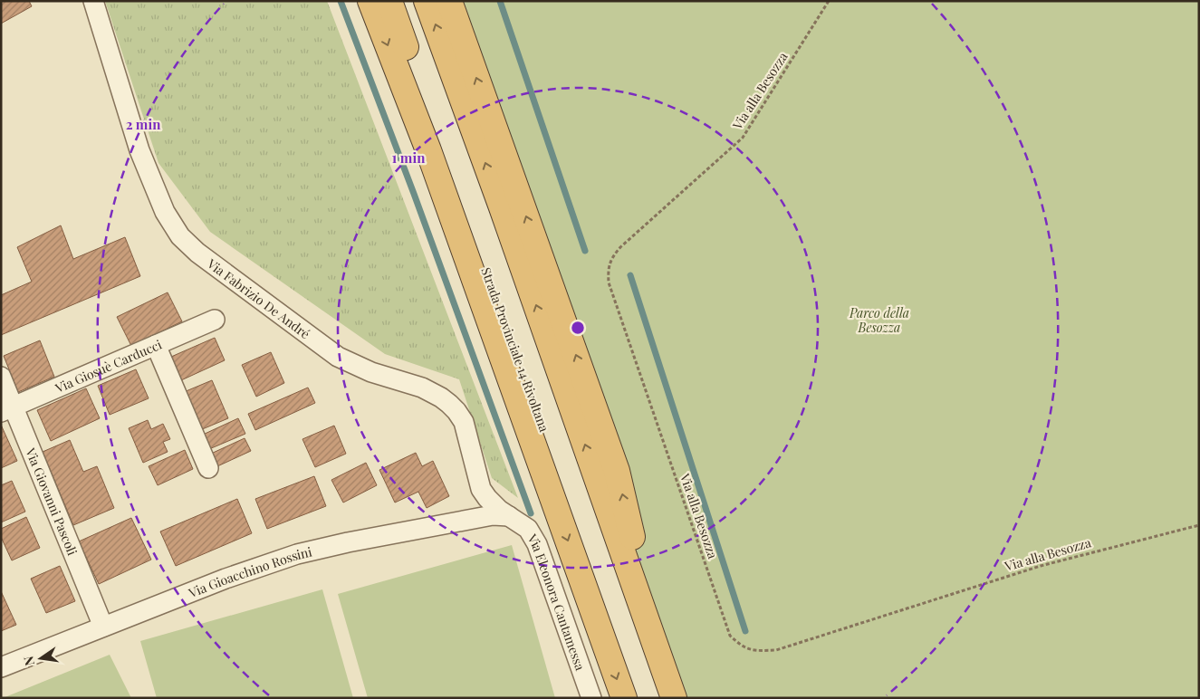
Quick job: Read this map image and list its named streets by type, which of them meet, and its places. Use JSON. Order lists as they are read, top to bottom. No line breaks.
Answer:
{"streets":{"highway":["Strada Provinciale 14 Rivoltana"],"street":["Via Fabrizio De André","Via Giosuè Carducci","Via Giovanni Pascoli","Via Gioacchino Rossini","Via Eleonora Cantamessa"],"path":["Via alla Besozza"]},"crossings":[["Via Fabrizio De André","Via Gioacchino Rossini"],["Via Fabrizio De André","Via Eleonora Cantamessa"],["Via Giosuè Carducci","Via Giovanni Pascoli"],["Via Giovanni Pascoli","Via Gioacchino Rossini"],["Via Gioacchino Rossini","Via Eleonora Cantamessa"]],"parks":["Parco della Besozza"],"north":"left","rings":["2 min","1 min"]}
